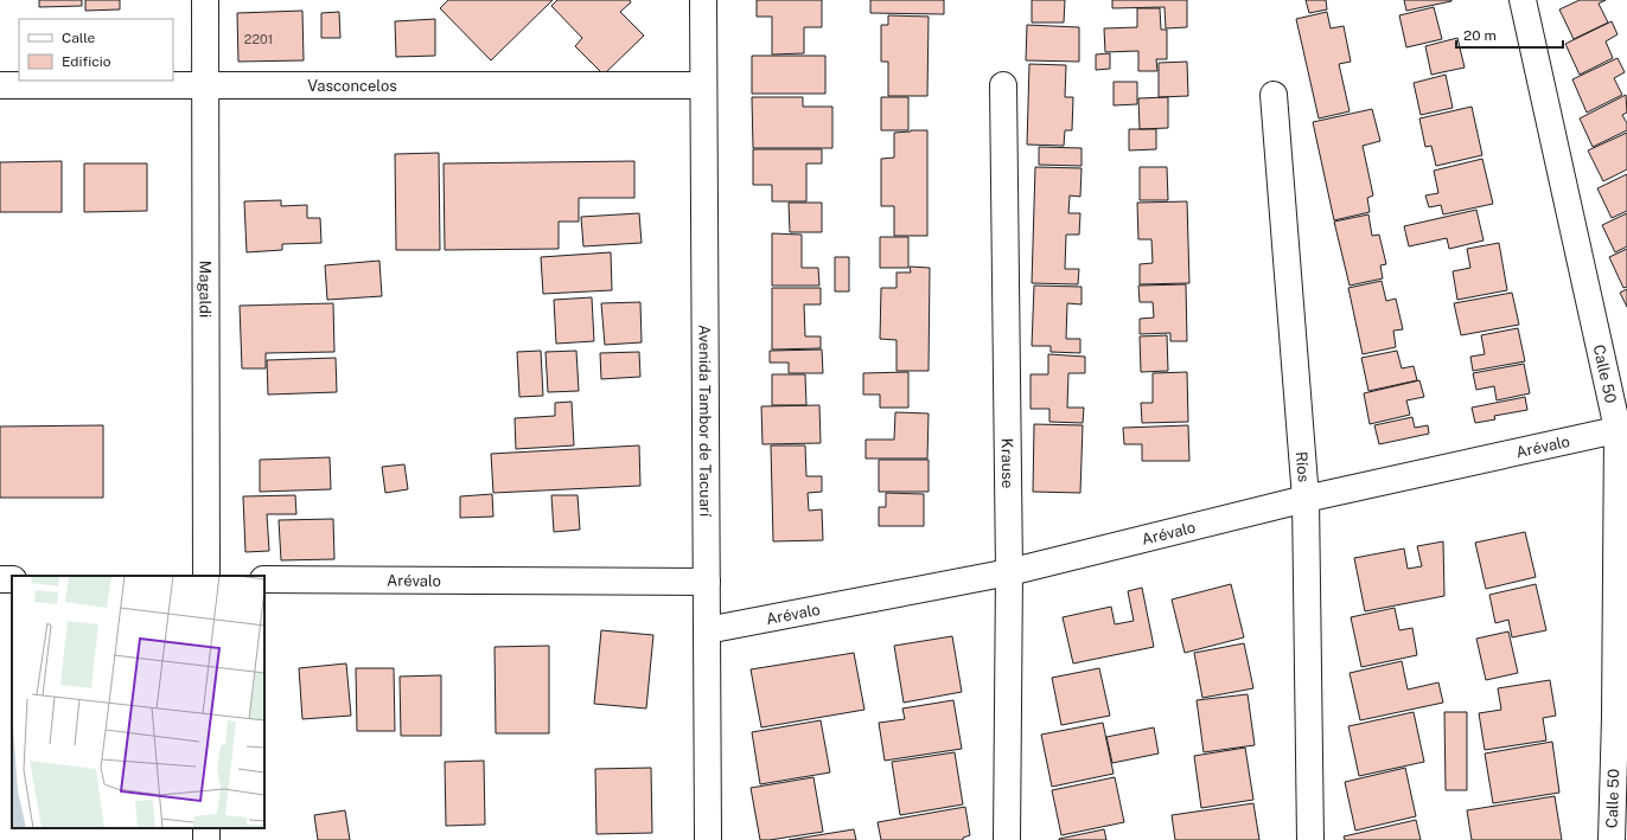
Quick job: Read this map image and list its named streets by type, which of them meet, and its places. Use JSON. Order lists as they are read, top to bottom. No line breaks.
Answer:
{"streets":{"street":["Vasconcelos","Magaldi","Calle 50","Avenida Tambor de Tacuarí","Arévalo","Krause","Ríos"]},"crossings":[["Vasconcelos","Magaldi"],["Vasconcelos","Avenida Tambor de Tacuarí"],["Calle 50","Arévalo"],["Avenida Tambor de Tacuarí","Arévalo"],["Arévalo","Krause"],["Arévalo","Ríos"]],"house_numbers":["2201"],"legend":["Calle","Edificio"],"scale_bar":"20 m"}
